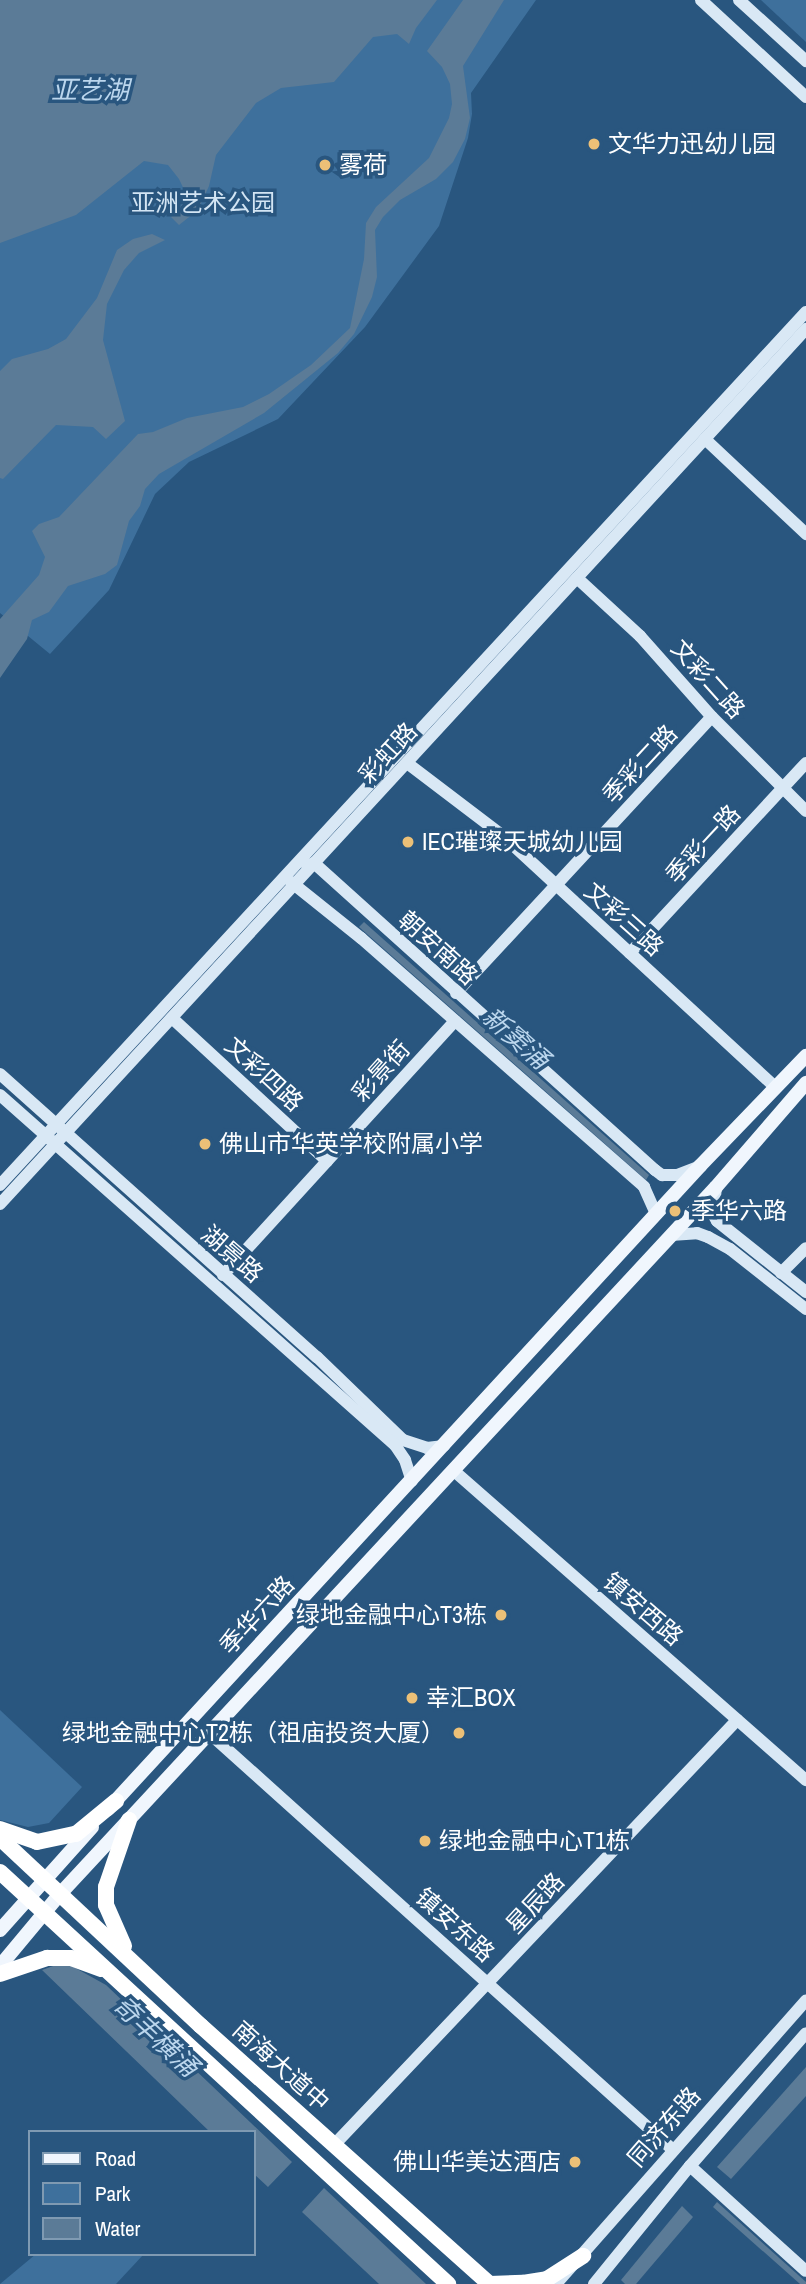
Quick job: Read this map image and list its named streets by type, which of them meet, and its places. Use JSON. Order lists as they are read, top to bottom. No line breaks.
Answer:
{"streets":{"highway":["南海大道中"],"main road":["季华六路"],"street":["文彩二路","彩虹路","季彩二路","季彩一路","文彩三路","朝安南路","彩景街","文彩四路","湖景路","镇安西路","星辰路","镇安东路","同济东路"]},"crossings":[["文彩二路","彩虹路"],["文彩二路","季彩二路"],["文彩二路","季彩一路"],["彩虹路","文彩三路"],["彩虹路","朝安南路"],["彩虹路","文彩四路"],["彩虹路","湖景路"],["季彩二路","文彩三路"],["季彩二路","朝安南路"],["季彩一路","文彩三路"],["文彩三路","季华六路"],["朝安南路","彩景街"],["朝安南路","季华六路"],["彩景街","文彩四路"],["彩景街","湖景路"],["湖景路","季华六路"],["镇安西路","季华六路"],["镇安西路","星辰路"],["季华六路","镇安东路"],["季华六路","南海大道中"],["星辰路","镇安东路"],["星辰路","南海大道中"],["镇安东路","同济东路"]],"water":["亚艺湖","新窦涌","奇丰横涌"],"parks":["亚洲艺术公园"],"places":["文华力迅幼儿园","雾荷","IEC璀璨天城幼儿园","佛山市华英学校附属小学","季华六路","绿地金融中心T3栋","幸汇BOX","绿地金融中心T2栋（祖庙投资大厦）","绿地金融中心T1栋","佛山华美达酒店"],"legend":["Road","Park","Water"]}
